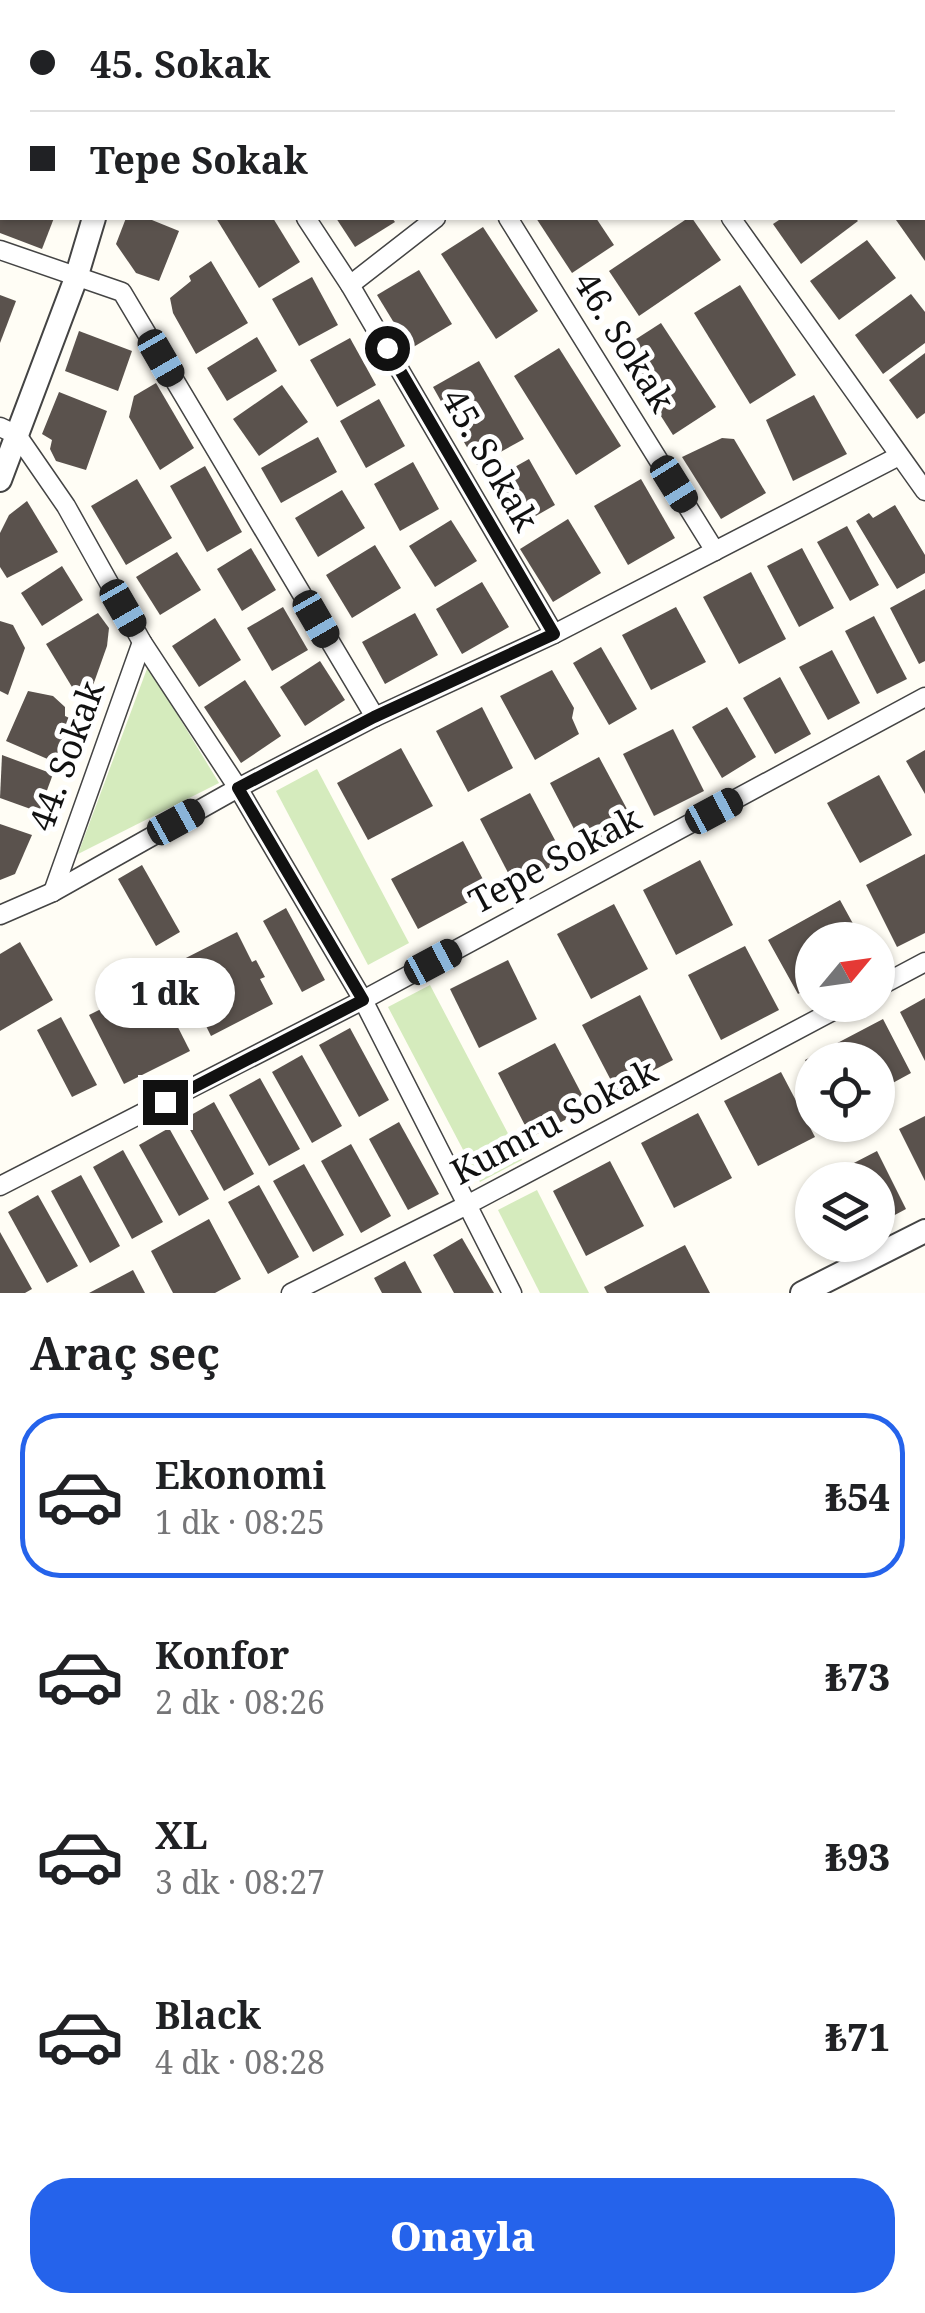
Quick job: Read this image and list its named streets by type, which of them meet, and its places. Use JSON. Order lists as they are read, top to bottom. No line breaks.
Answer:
{"streets":{"street":["46. Sokak","45. Sokak","44. Sokak","Tepe Sokak","Kumru Sokak"]},"north":"top right","page":{"banner":["45. Sokak","Tepe Sokak"],"bubble":"1 dk","heading":"Araç seç","list":[{"name":"Ekonomi","note":"1 dk · 08:25","value":"₺54"},{"name":"Konfor","note":"2 dk · 08:26","value":"₺73"},{"name":"XL","note":"3 dk · 08:27","value":"₺93"},{"name":"Black","note":"4 dk · 08:28","value":"₺71"}],"buttons":"Onayla"}}
